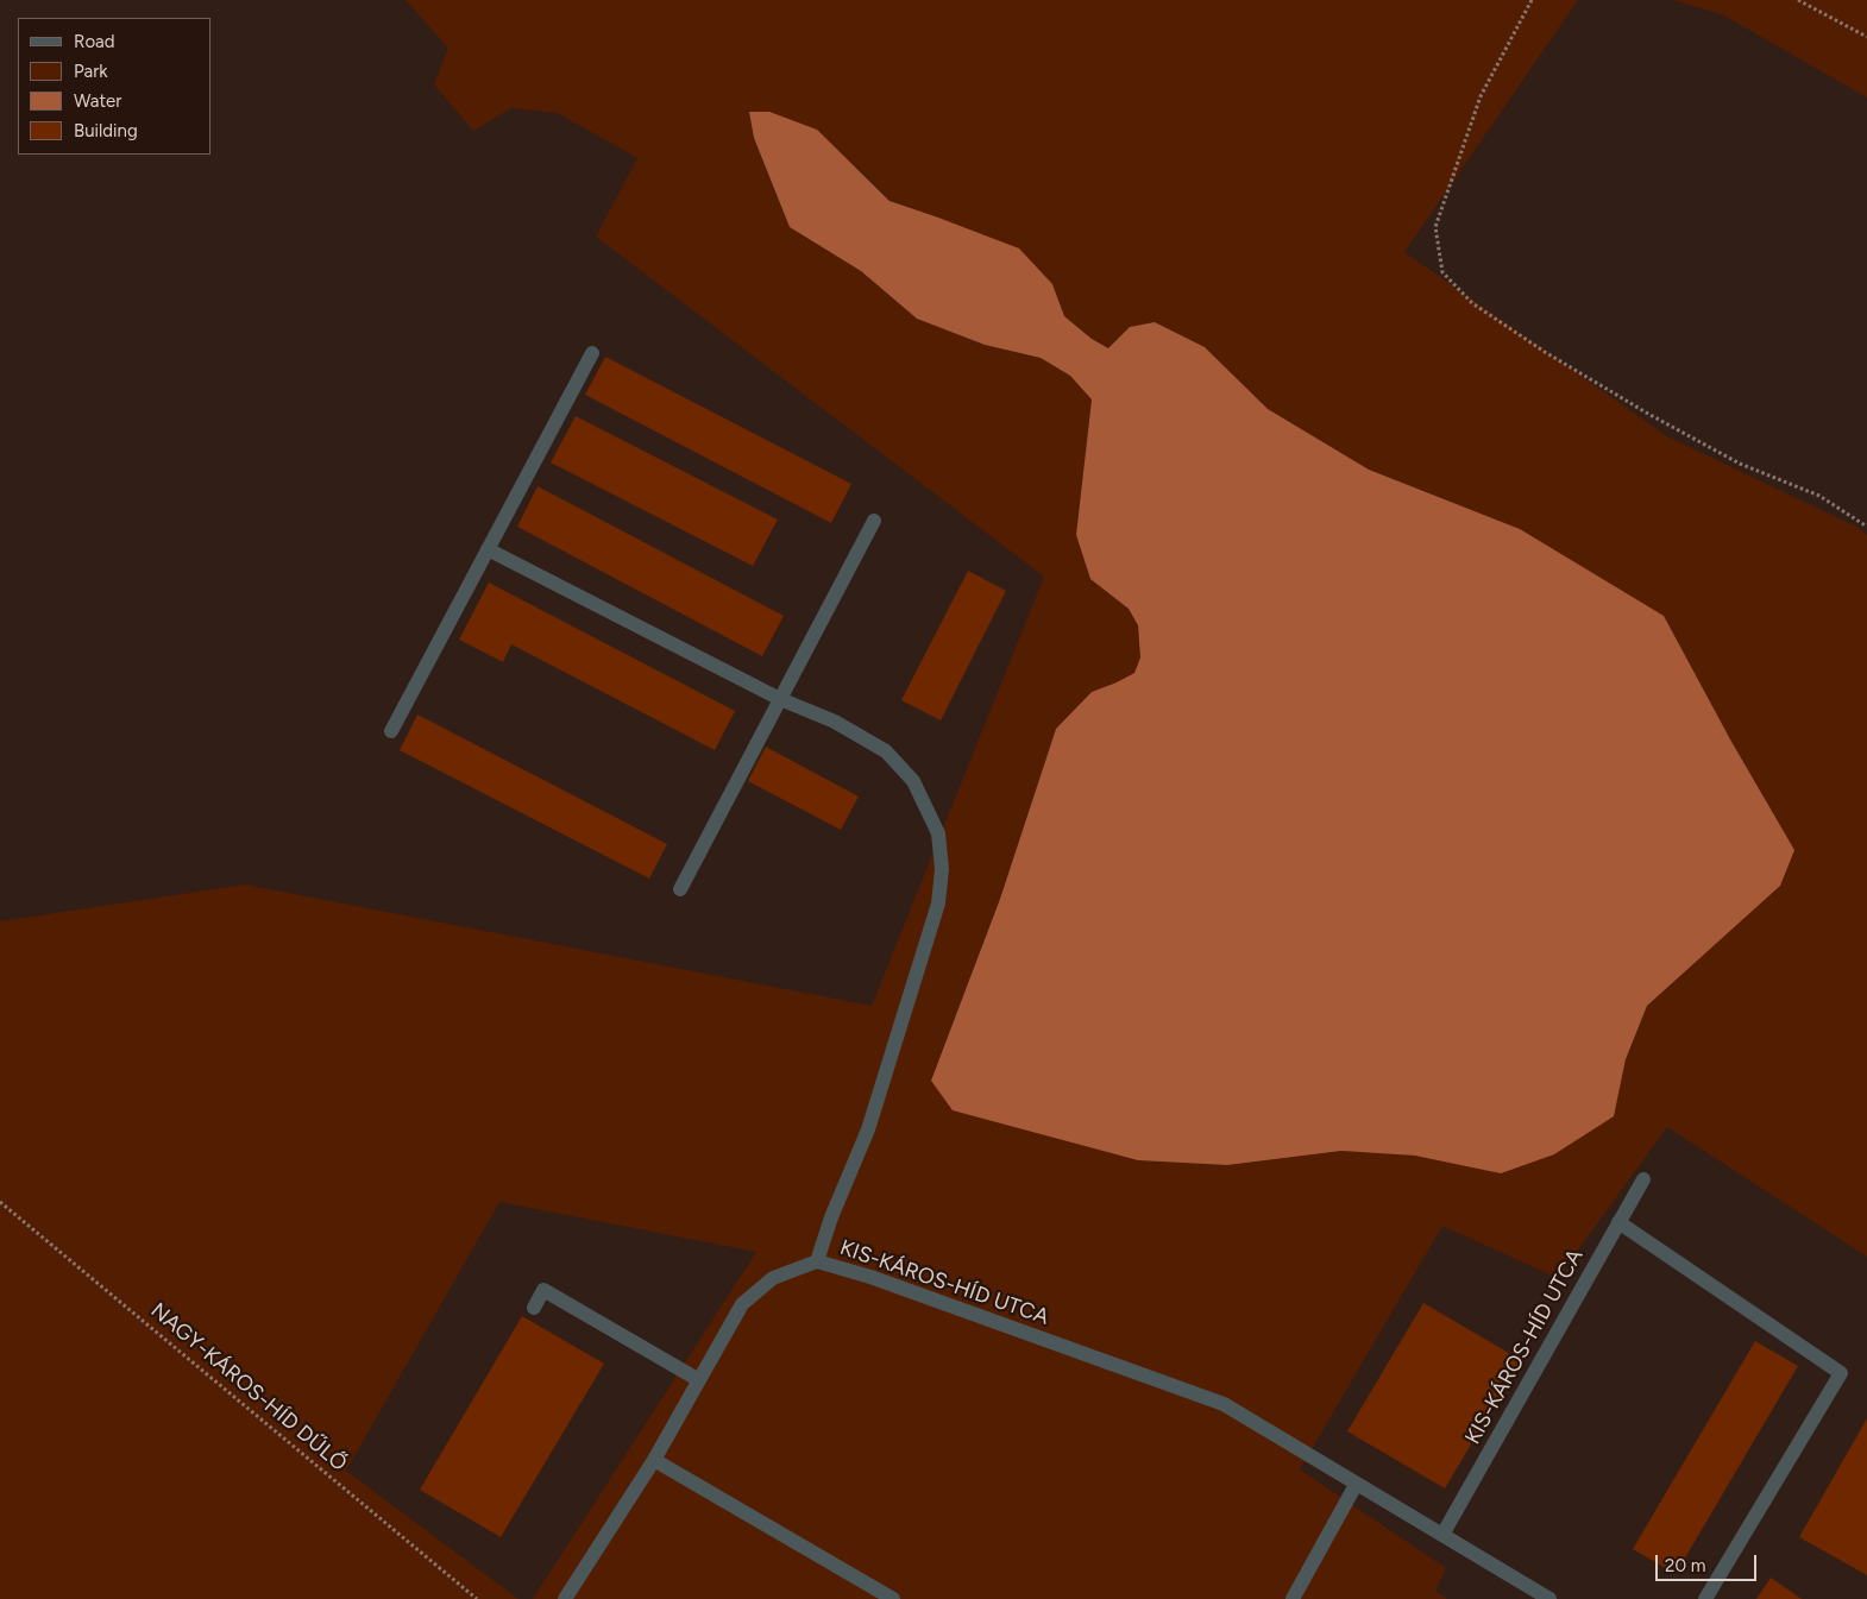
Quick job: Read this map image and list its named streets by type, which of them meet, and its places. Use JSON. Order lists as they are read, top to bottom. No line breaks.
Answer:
{"streets":{"street":["KIS-KÁROS-HÍD UTCA"],"path":["NAGY-KÁROS-HÍD DŰLŐ"]},"legend":["Road","Park","Water","Building"],"scale_bar":"20 m"}
